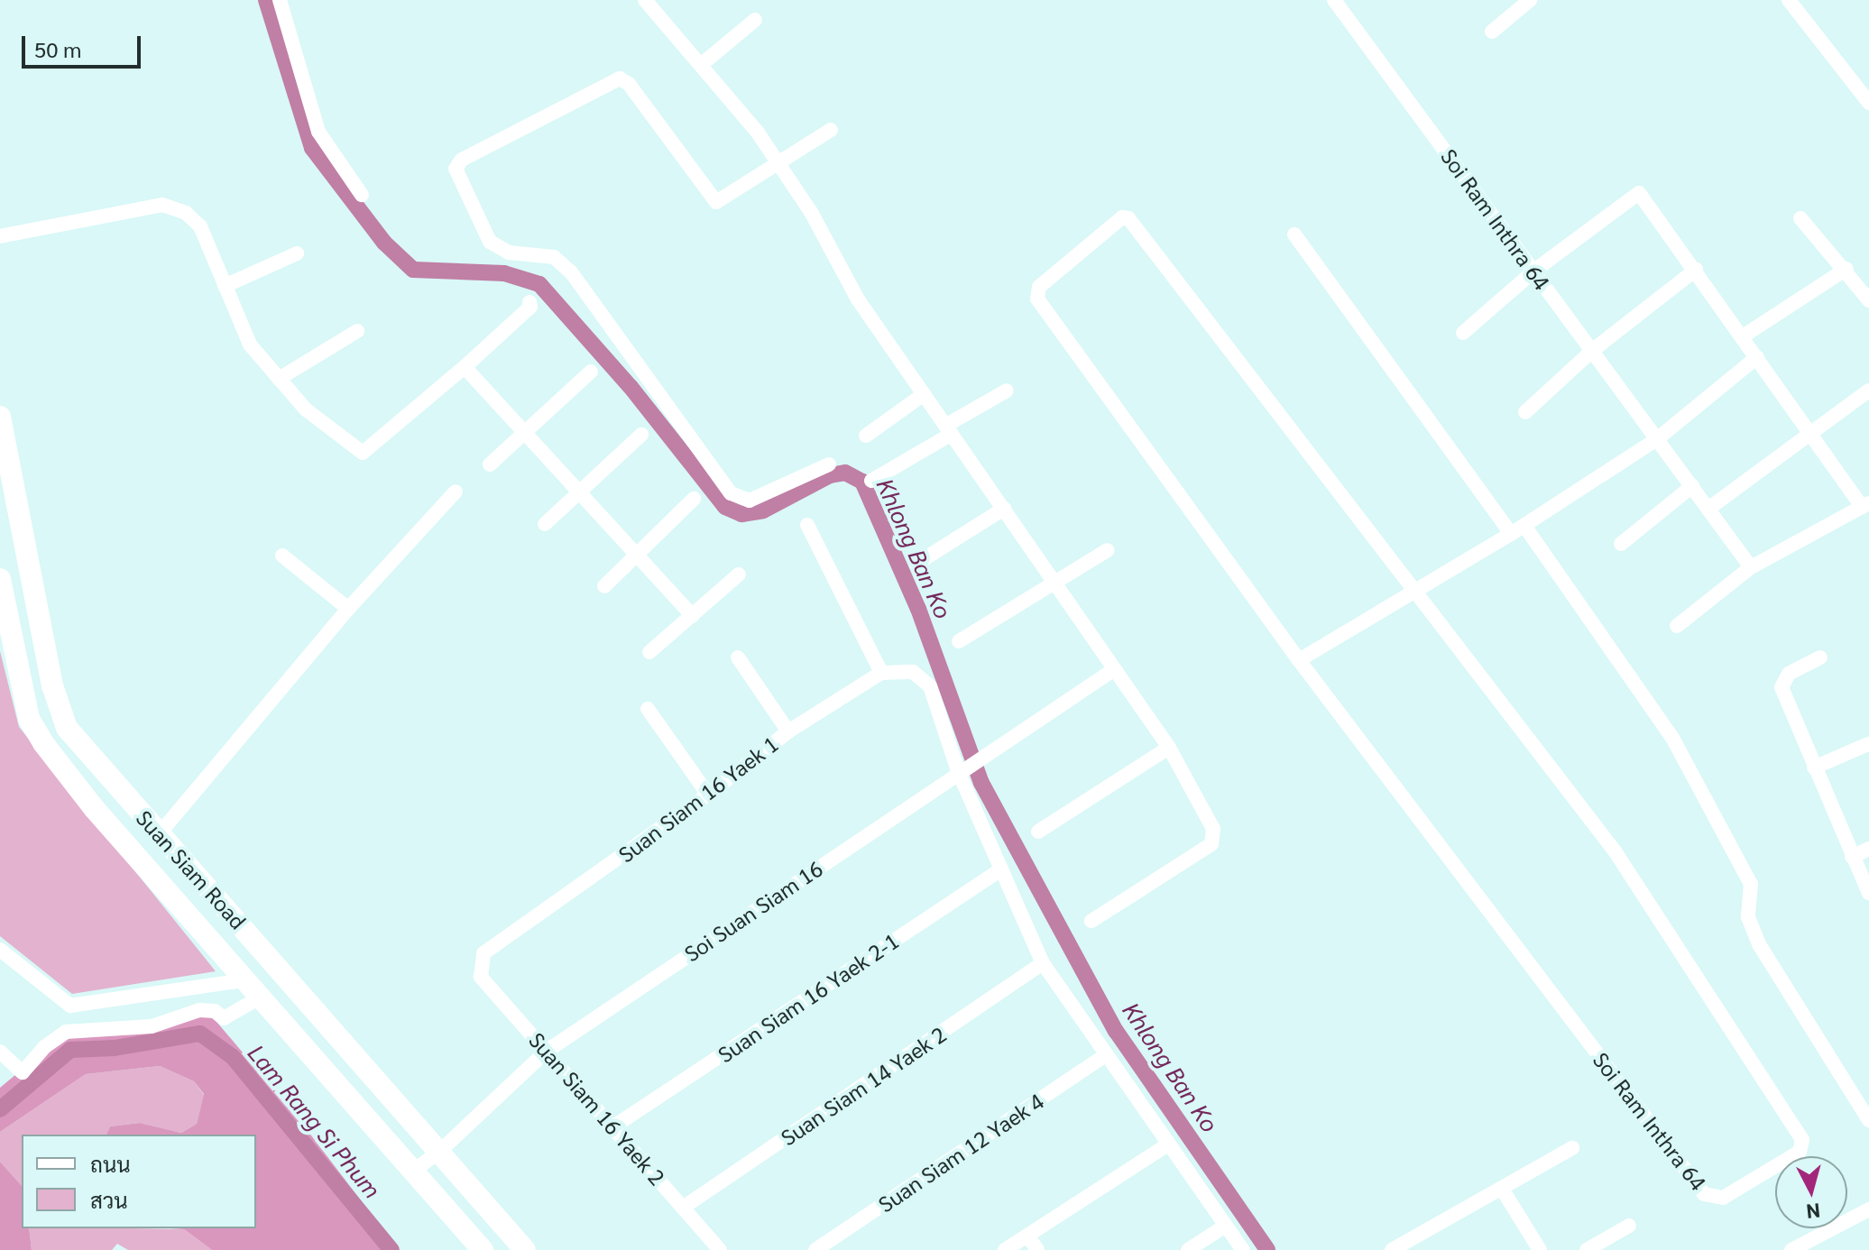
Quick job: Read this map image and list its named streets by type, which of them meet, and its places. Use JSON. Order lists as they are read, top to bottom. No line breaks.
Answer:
{"streets":{"street":["Soi Ram Inthra 64","Suan Siam 16 Yaek 1","Suan Siam Road","Soi Suan Siam 16","Suan Siam 16 Yaek 2-1","Suan Siam 14 Yaek 2","Suan Siam 16 Yaek 2","Suan Siam 12 Yaek 4"]},"crossings":[["Suan Siam 16 Yaek 1","Suan Siam 16 Yaek 2"],["Suan Siam Road","Soi Suan Siam 16"],["Soi Suan Siam 16","Suan Siam 16 Yaek 2"],["Suan Siam 16 Yaek 2-1","Suan Siam 16 Yaek 2"],["Suan Siam 14 Yaek 2","Suan Siam 16 Yaek 2"]],"water":["Khlong Ban Ko","Lam Rang Si Phum"],"legend":["ถนน","สวน"],"scale_bar":"50 m","north":"bottom"}
